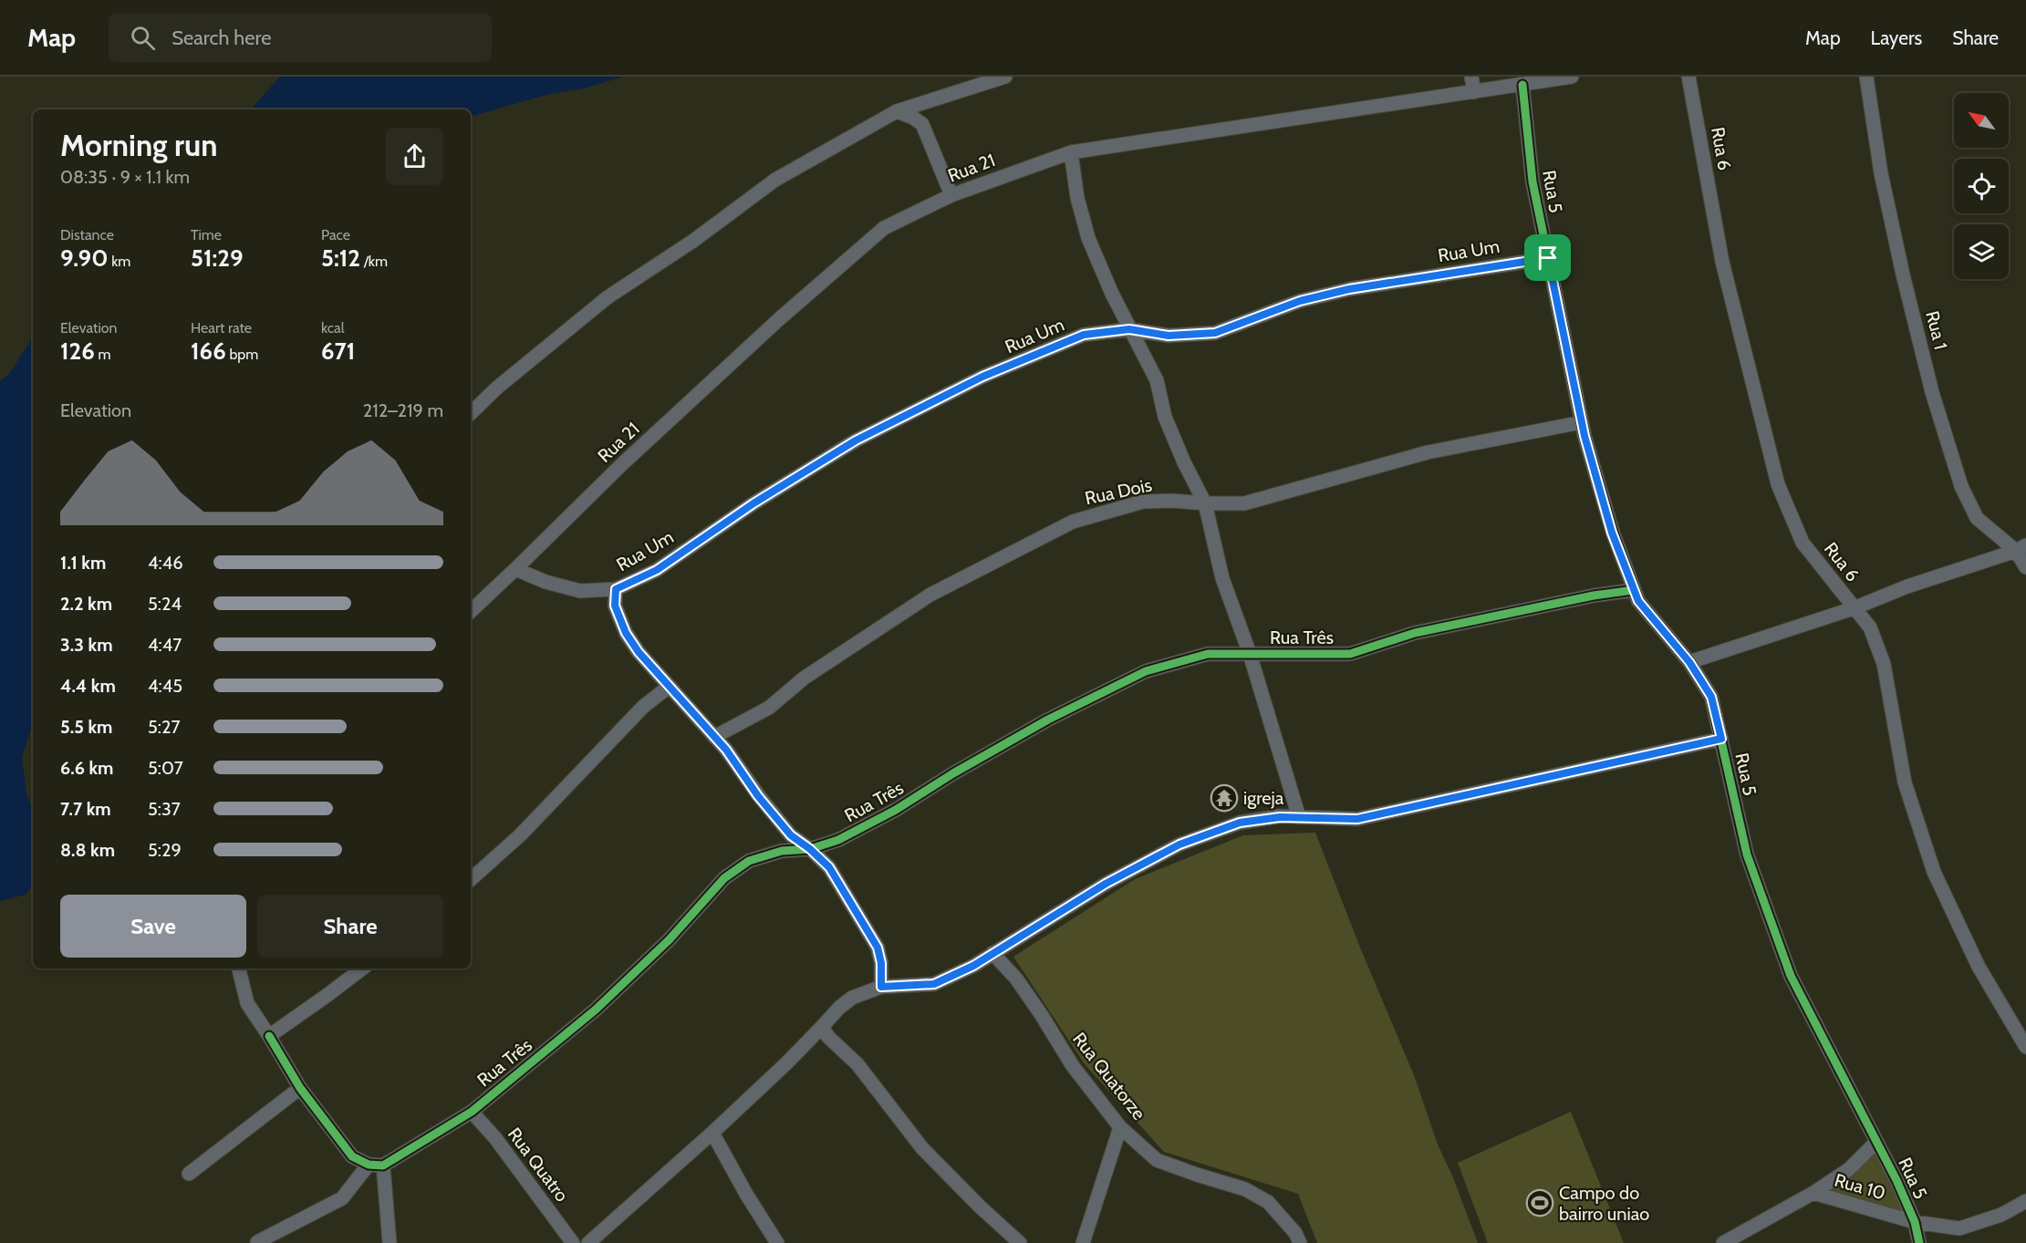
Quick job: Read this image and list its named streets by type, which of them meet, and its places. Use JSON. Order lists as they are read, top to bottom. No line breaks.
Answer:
{"streets":{"street":["Rua 6","Rua 21","Rua 5","Rua Um","Rua 1","Rua Dois","Rua Três","Rua Quatorze","Rua Quatro","Rua 10"]},"crossings":[["Rua 21","Rua 5"],["Rua 5","Rua Um"],["Rua 5","Rua Dois"],["Rua 5","Rua Três"],["Rua 5","Rua 10"],["Rua Três","Rua Quatro"]],"places":{"temple":["igreja"],"sports":["Campo do bairro uniao"]},"north":"top left","page":{"header":"Map","search":"Search here","nav":["Map","Layers","Share"],"heading":["Morning run","08:35 · 9 × 1.1 km"],"stats":[["Distance","9.90 km"],["Time","51:29"],["Pace","5:12 /km"],["Elevation","126 m"],["Heart rate","166 bpm"],["kcal","671"]],"chart":["Elevation","212–219 m"],"list":[{"name":"1.1 km","note":"4:46"},{"name":"2.2 km","note":"5:24"},{"name":"3.3 km","note":"4:47"},{"name":"4.4 km","note":"4:45"},{"name":"5.5 km","note":"5:27"},{"name":"6.6 km","note":"5:07"},{"name":"7.7 km","note":"5:37"},{"name":"8.8 km","note":"5:29"}],"buttons":["Save","Share"]}}
